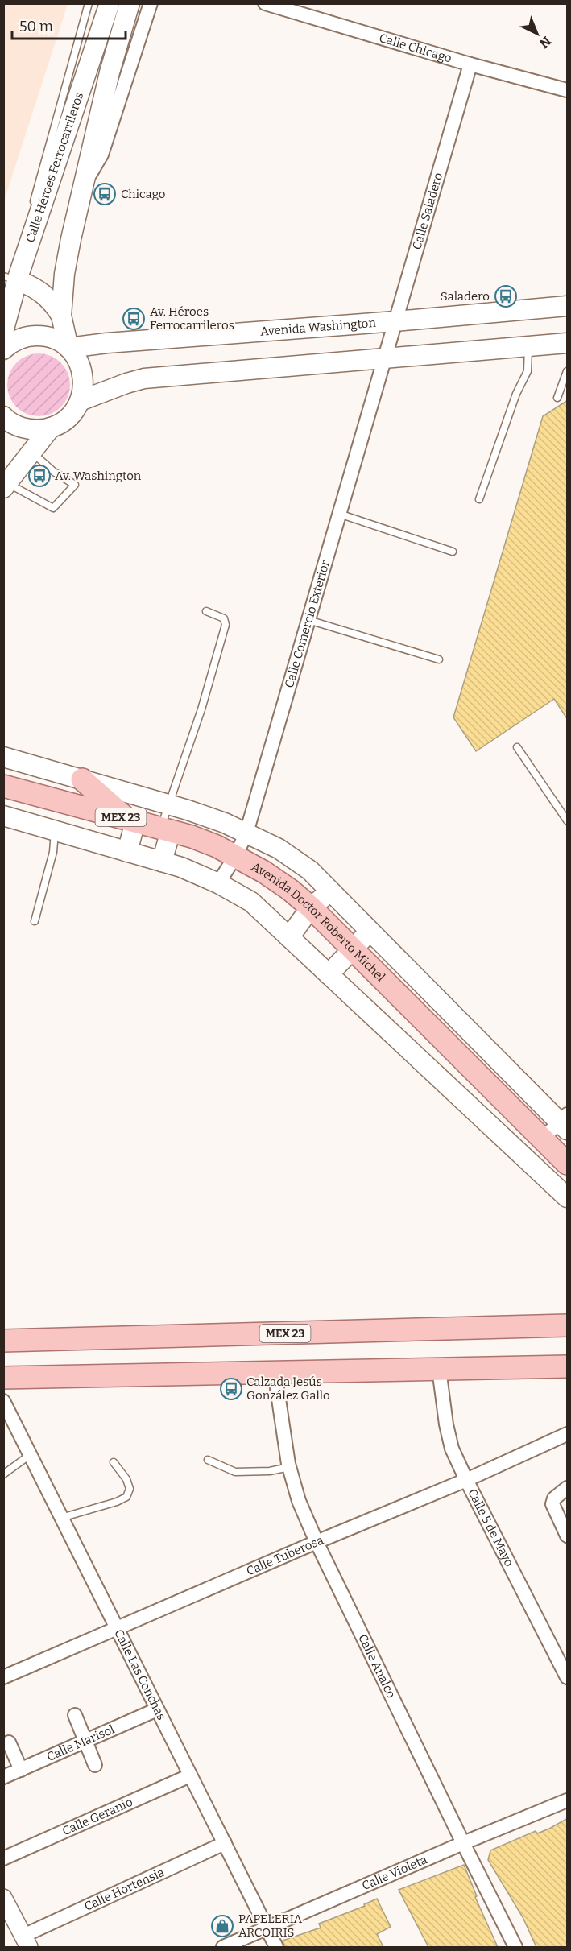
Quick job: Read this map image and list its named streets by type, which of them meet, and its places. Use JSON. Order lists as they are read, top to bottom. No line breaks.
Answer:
{"streets":{"main road":["Calle Héroes Ferrocarrileros","Avenida Washington","MEX 23","Avenida Doctor Roberto Michel"],"street":["Calle Chicago","Calle Saladero","Calle Comercio Exterior","Calle 5 de Mayo","Calle Tuberosa","Calle Analco","Calle Las Conchas","Calle Marisol","Calle Geranio","Calle Violeta","Calle Hortensia"]},"crossings":[["Calle Chicago","Calle Saladero"],["Calle Héroes Ferrocarrileros","Avenida Washington"],["Calle Saladero","Avenida Washington"],["Calle Saladero","Calle Comercio Exterior"],["Calle Comercio Exterior","Avenida Doctor Roberto Michel"],["Calle 5 de Mayo","Calle Tuberosa"],["Calle Tuberosa","Calle Analco"],["Calle Tuberosa","Calle Las Conchas"],["Calle Analco","Calle Violeta"],["Calle Las Conchas","Calle Marisol"],["Calle Las Conchas","Calle Geranio"],["Calle Las Conchas","Calle Violeta"],["Calle Las Conchas","Calle Hortensia"]],"places":{"bus stop":["Chicago","Saladero","Av. Héroes Ferrocarrileros","Av. Washington","Calzada Jesús González Gallo"],"shop":["PAPELERIA ARCOIRIS"]},"scale_bar":"50 m","north":"bottom right"}
